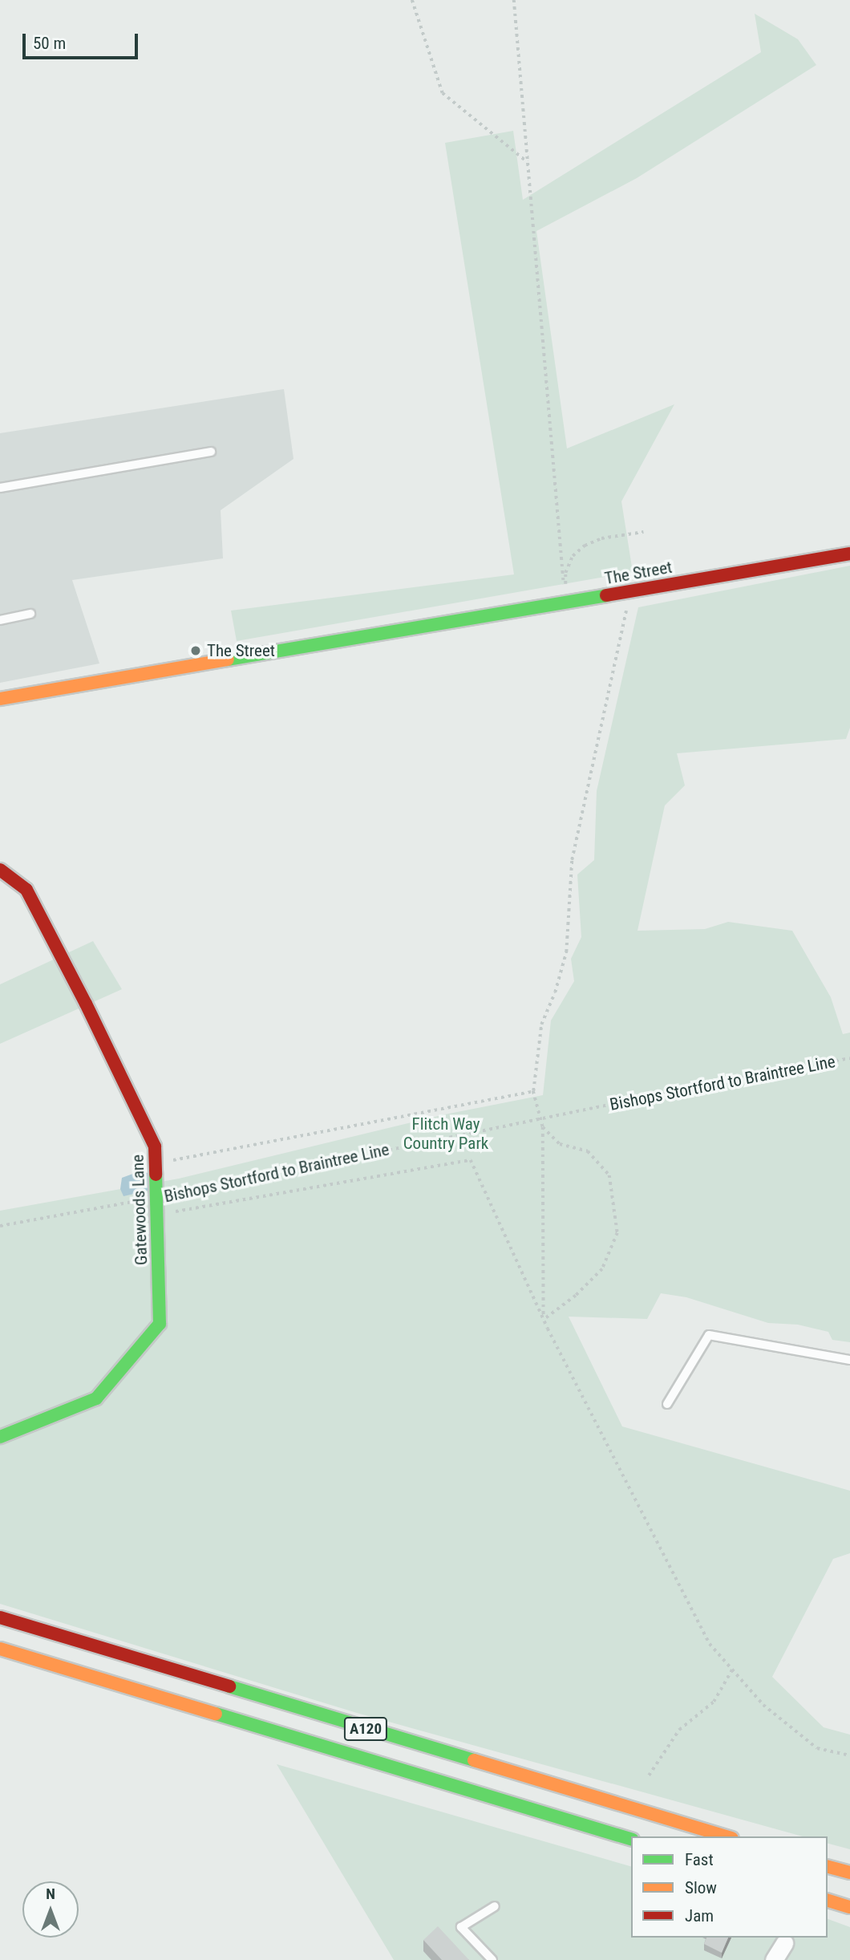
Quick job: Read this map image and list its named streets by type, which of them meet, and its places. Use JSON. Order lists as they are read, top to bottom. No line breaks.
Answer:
{"streets":{"main road":["The Street","Gatewoods Lane","A120"],"path":["Bishops Stortford to Braintree Line"]},"crossings":[["Bishops Stortford to Braintree Line","Gatewoods Lane"]],"parks":["Flitch Way Country Park"],"places":["The Street"],"legend":["Fast","Slow","Jam"],"scale_bar":"50 m","north":"top"}
